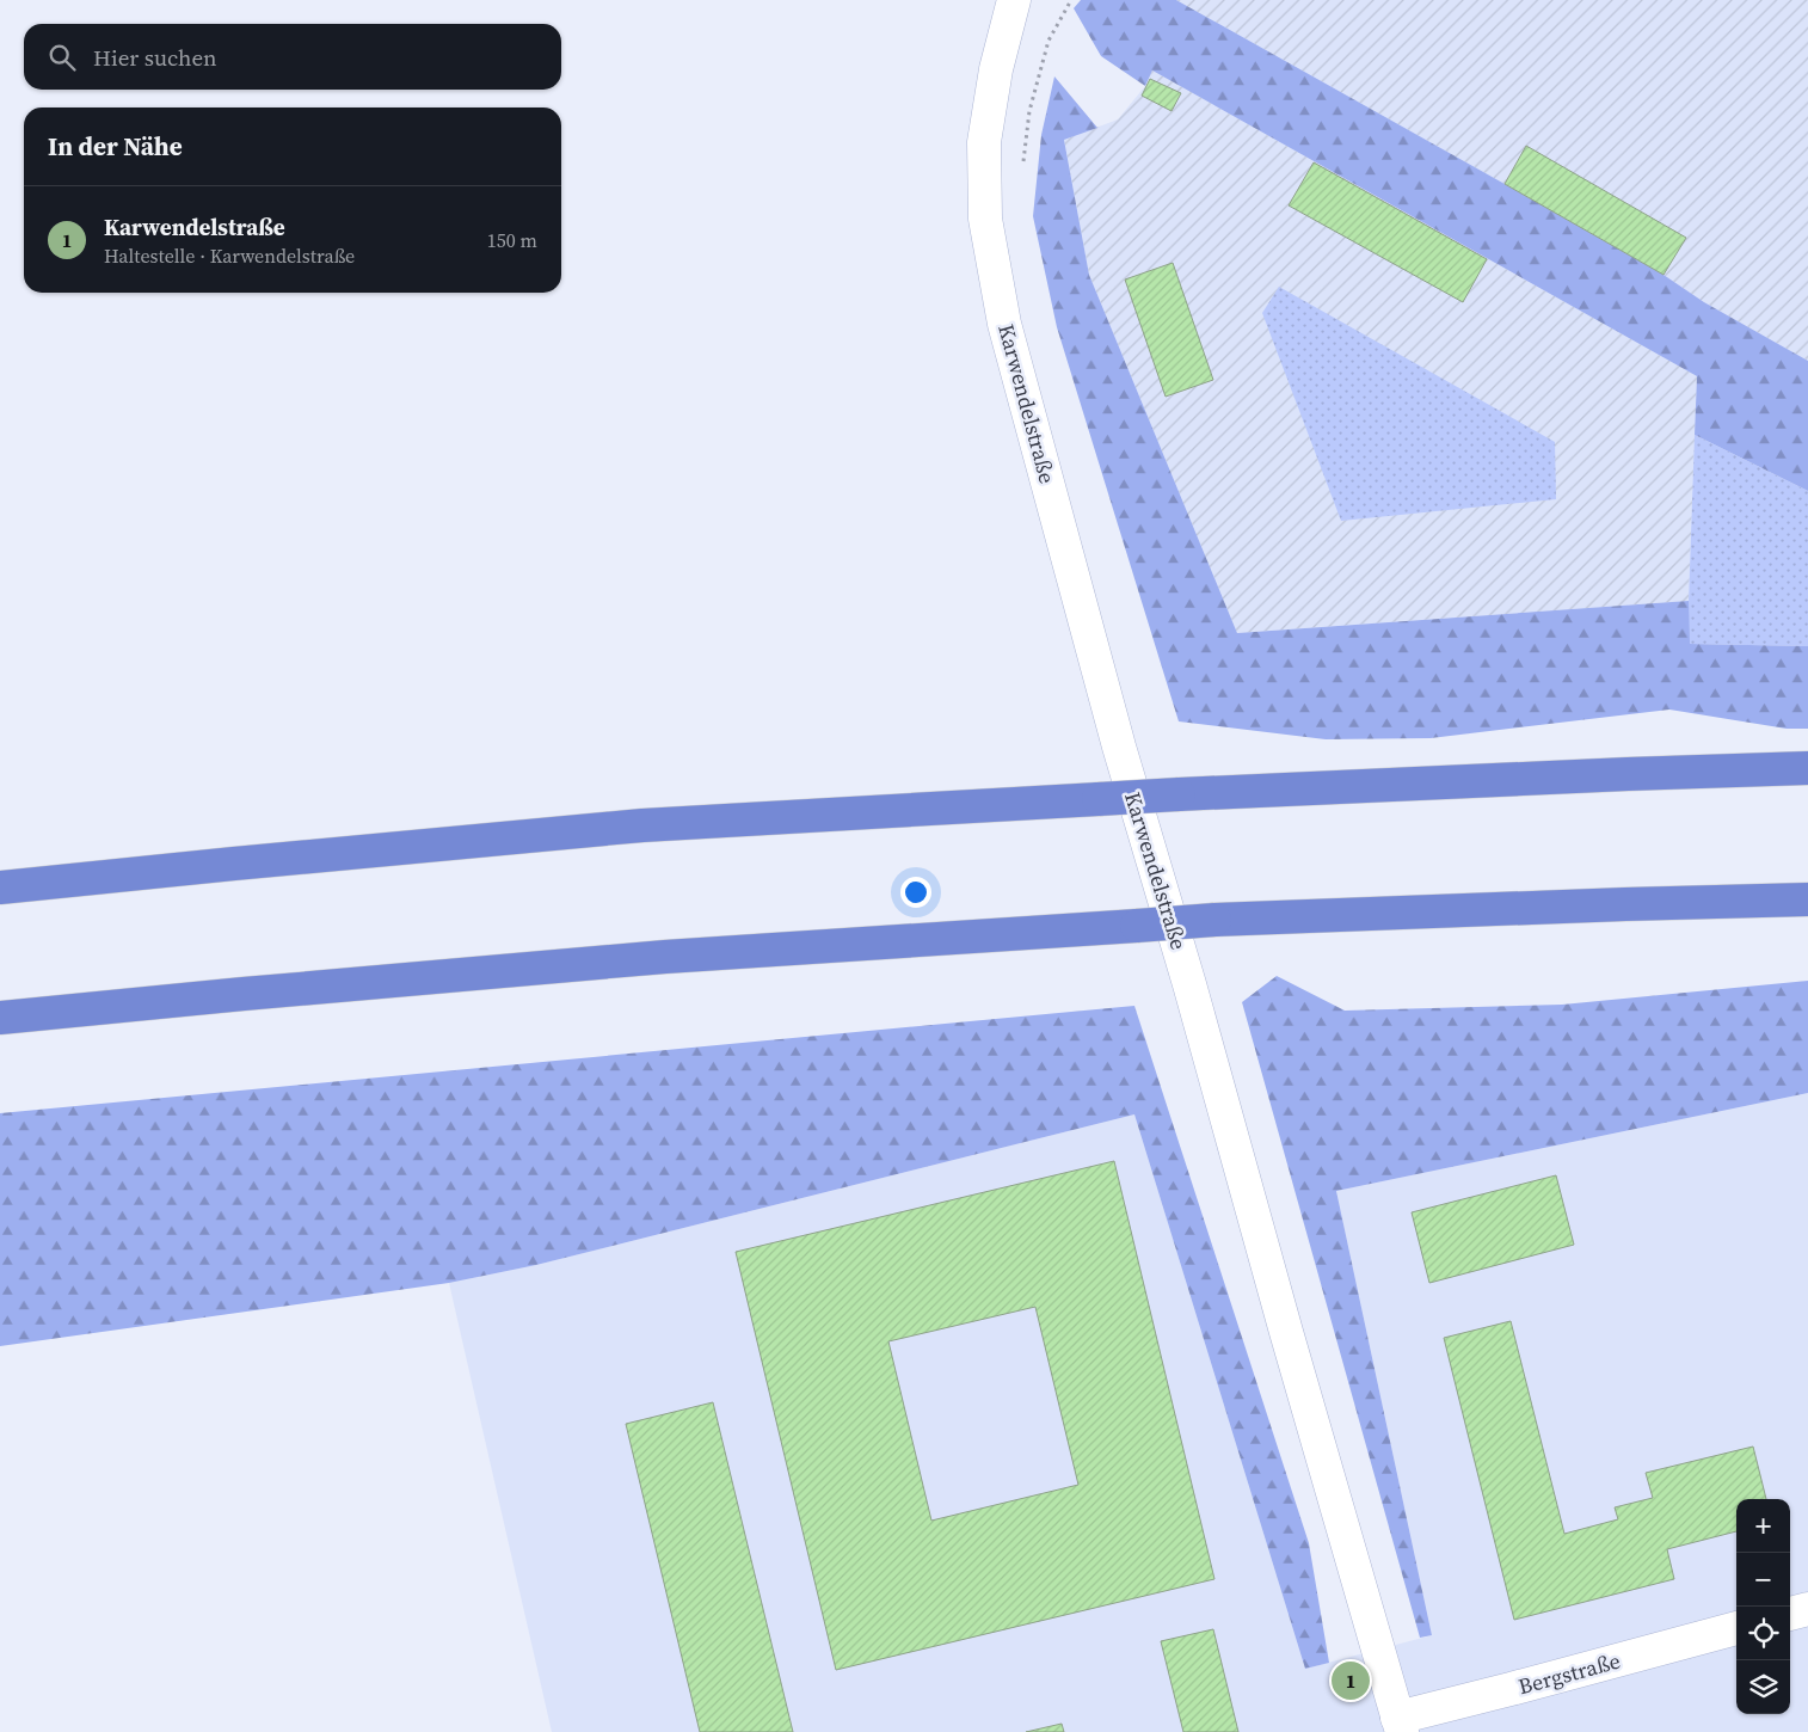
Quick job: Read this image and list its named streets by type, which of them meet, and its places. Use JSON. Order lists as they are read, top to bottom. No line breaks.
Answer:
{"streets":{"street":["Karwendelstraße","Bergstraße"]},"crossings":[["Karwendelstraße","Bergstraße"]],"page":{"search":"Hier suchen","heading":"In der Nähe","list":[{"mark":"1","name":"Karwendelstraße","note":"Haltestelle · Karwendelstraße","value":"150 m"}],"map_buttons":["+","−"],"pins":"1"}}
